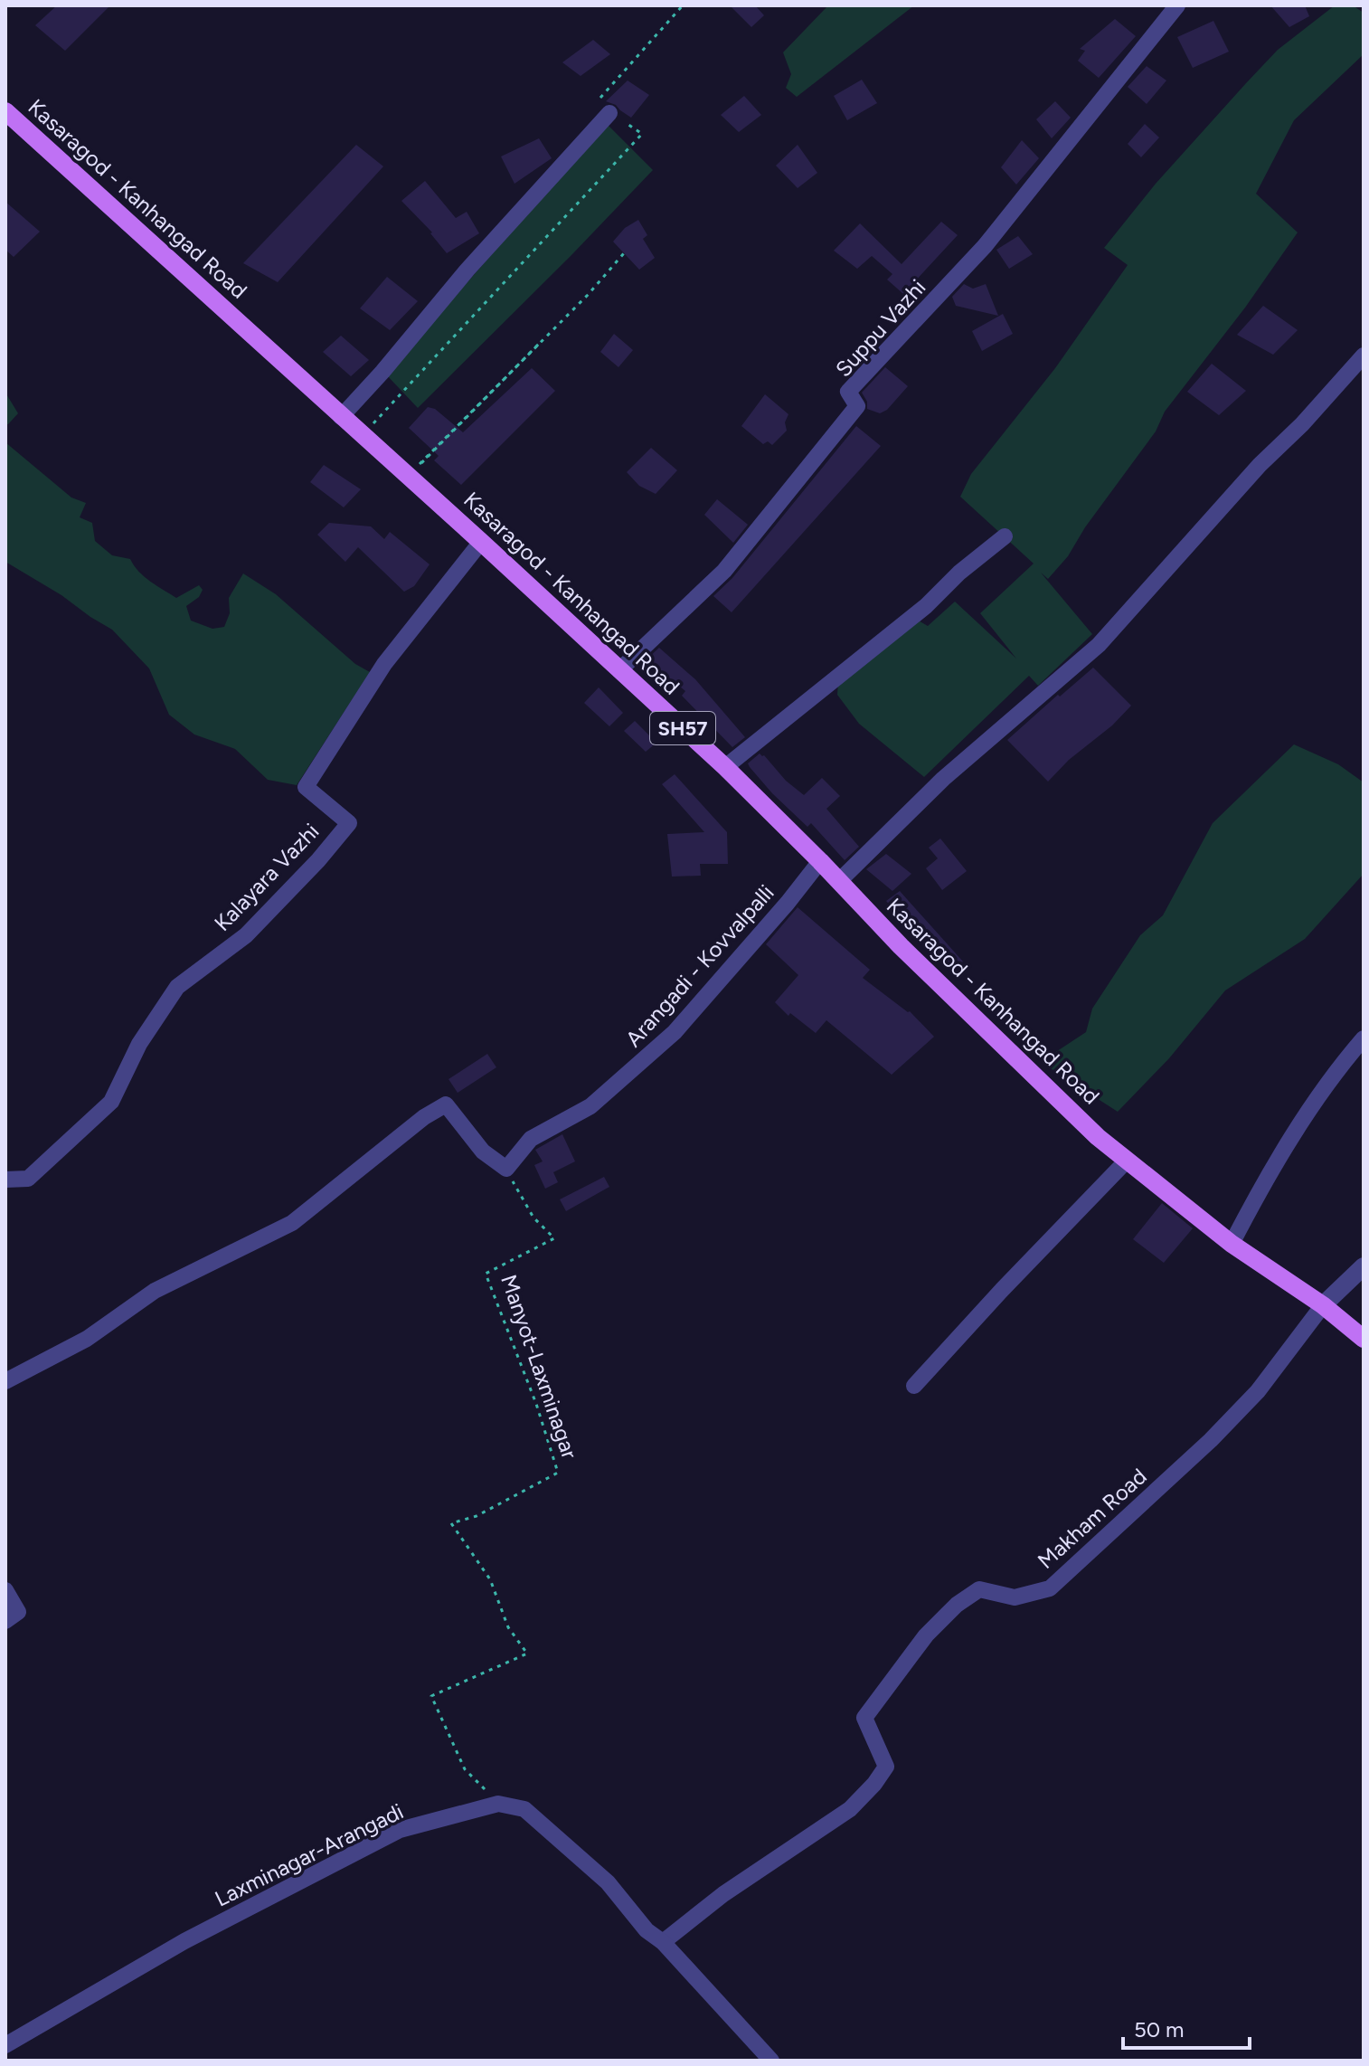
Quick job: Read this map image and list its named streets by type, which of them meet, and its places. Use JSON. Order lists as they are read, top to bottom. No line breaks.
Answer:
{"streets":{"main road":["Kasaragod - Kanhangad Road","SH57"],"street":["Suppu Vazhi","Kalayara Vazhi","Arangadi - Kovvalpalli","Makham Road","Laxminagar-Arangadi"],"path":["Manyot-Laxminagar"]},"crossings":[["Kasaragod - Kanhangad Road","Suppu Vazhi"],["Kasaragod - Kanhangad Road","Kalayara Vazhi"],["Kasaragod - Kanhangad Road","Arangadi - Kovvalpalli"],["Kasaragod - Kanhangad Road","Makham Road"],["Arangadi - Kovvalpalli","Manyot-Laxminagar"],["Manyot-Laxminagar","Laxminagar-Arangadi"]],"scale_bar":"50 m"}
